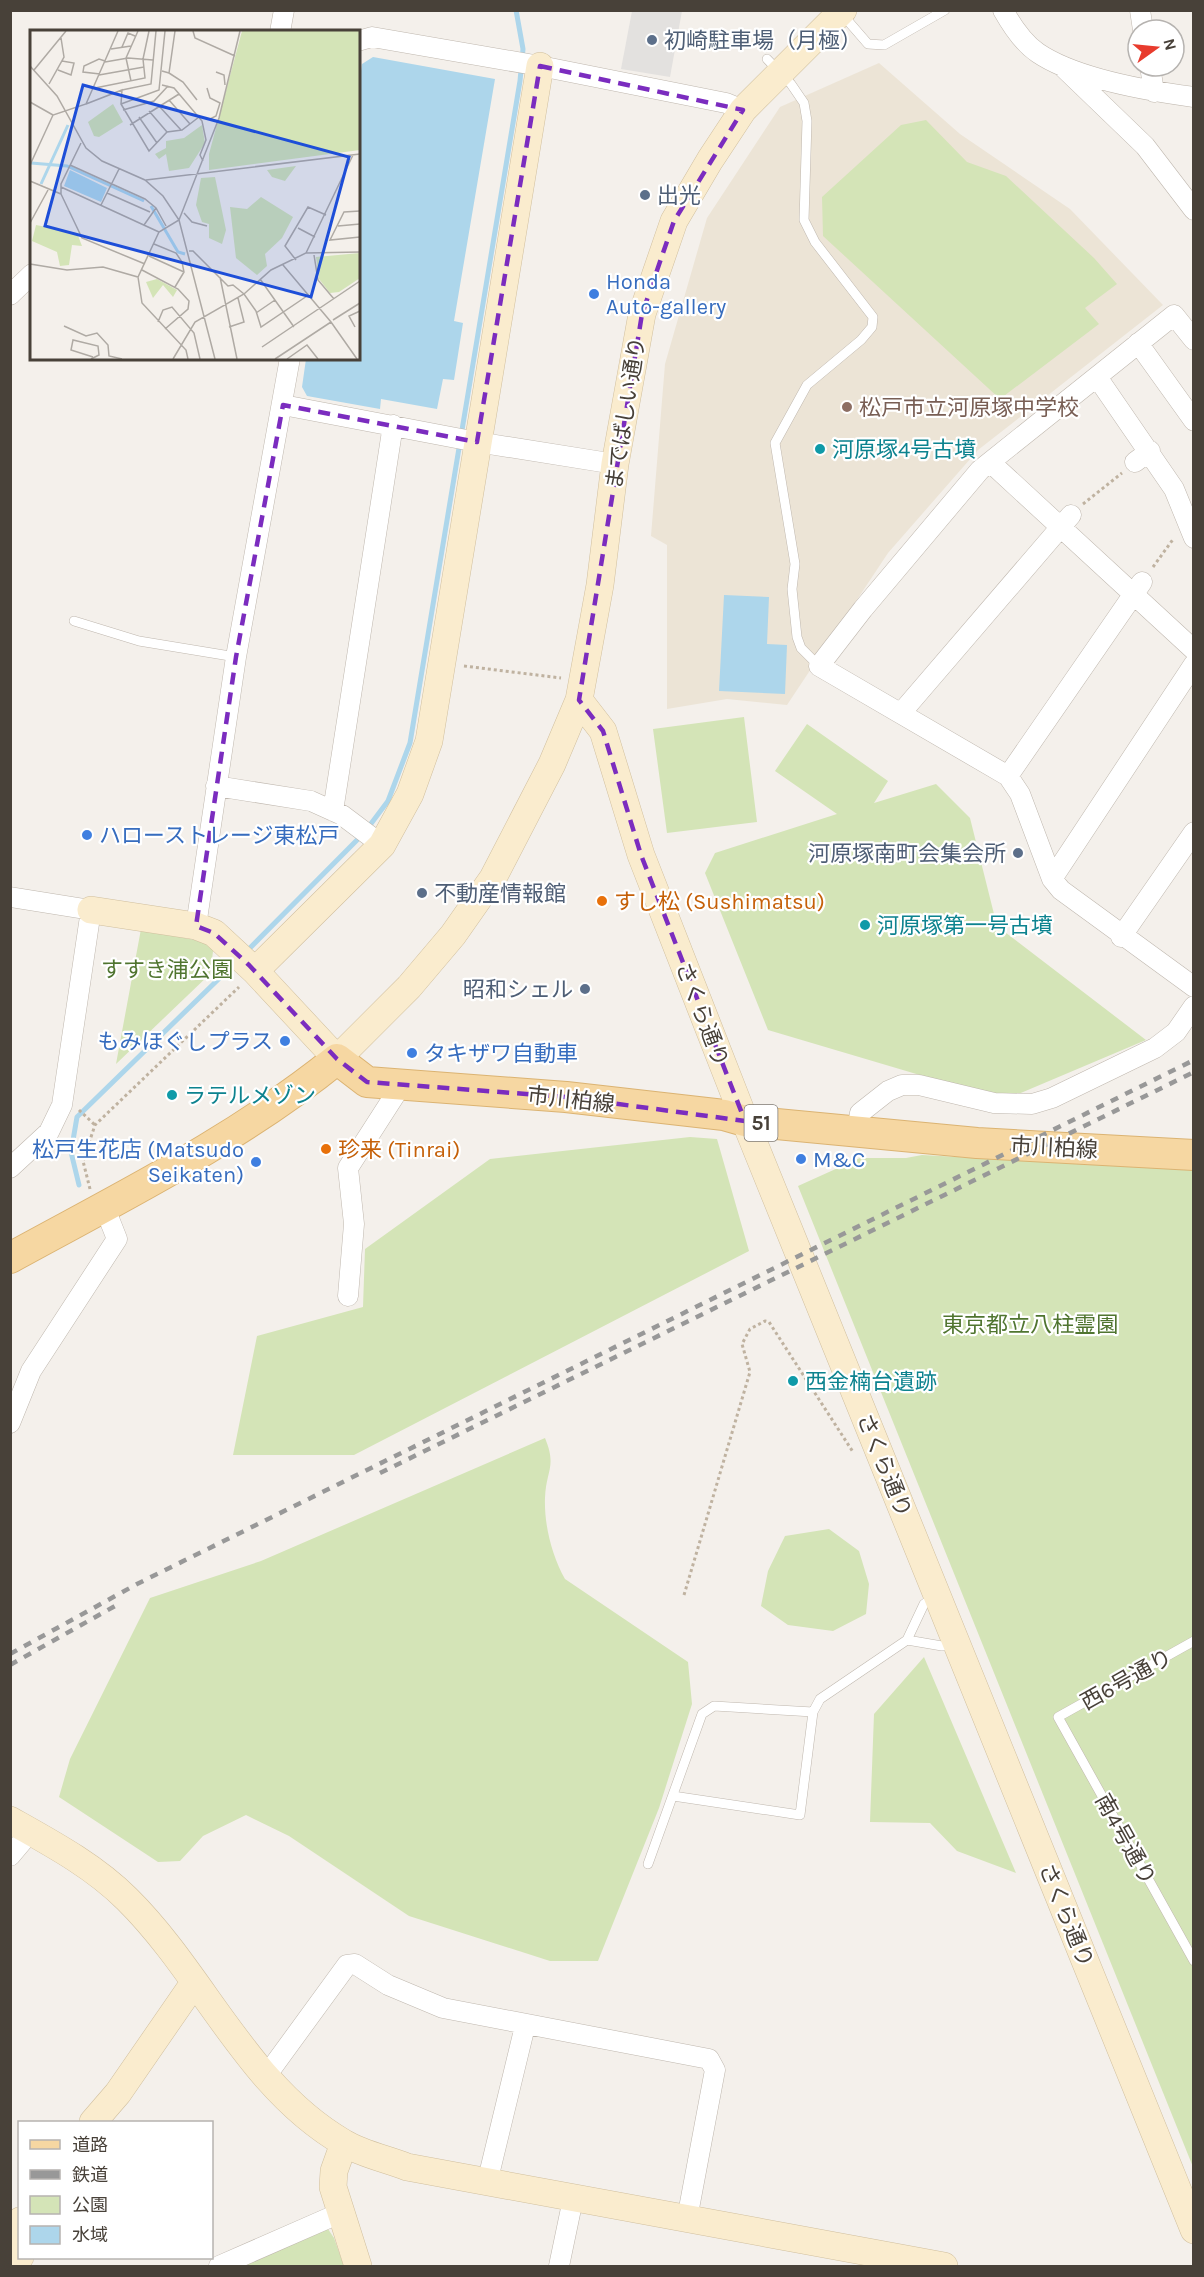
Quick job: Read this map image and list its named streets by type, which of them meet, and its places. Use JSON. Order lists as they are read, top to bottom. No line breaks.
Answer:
{"streets":{"main road":["市川柏線","51"],"street":["までばしい通り","さくら通り"],"lane":["西6号通り","南4号通り"]},"crossings":[["までばしい通り","さくら通り"],["までばしい通り","市川柏線"],["さくら通り","市川柏線"],["西6号通り","南4号通り"]],"parks":["すすき浦公園","東京都立八柱霊園"],"places":["初崎駐車場（月極）","出光","Honda Auto-gallery","松戸市立河原塚中学校","河原塚4号古墳","ハローストレージ東松戸","河原塚南町会集会所","不動産情報館","すし松 (Sushimatsu)","河原塚第一号古墳","昭和シェル","もみほぐしプラス","タキザワ自動車","ラテルメゾン","珍来 (Tinrai)","M&C","松戸生花店 (Matsudo Seikaten)","西金楠台遺跡"],"legend":["道路","鉄道","公園","水域"],"north":"right"}
